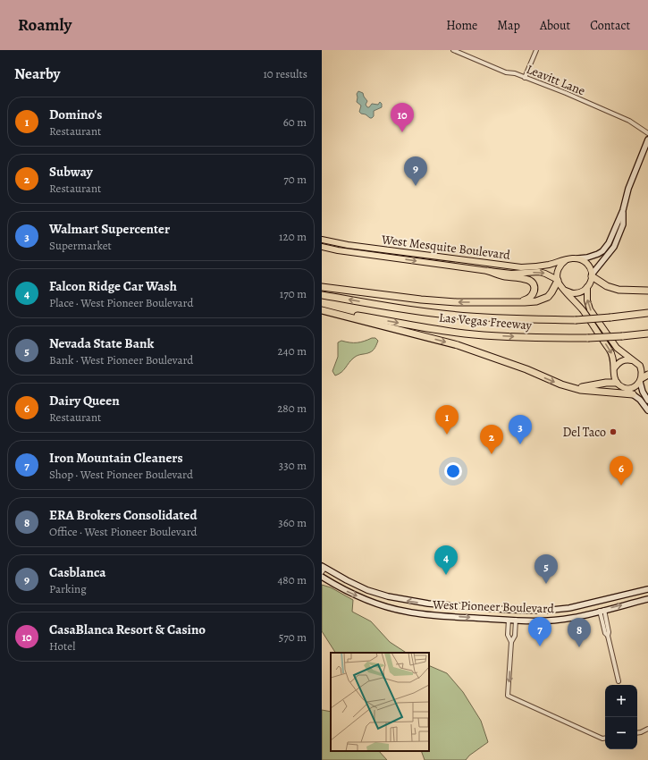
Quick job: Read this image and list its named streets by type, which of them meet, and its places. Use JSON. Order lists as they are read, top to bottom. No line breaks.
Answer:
{"streets":{"highway":["Las Vegas Freeway"],"main road":["West Mesquite Boulevard","West Pioneer Boulevard"],"street":["Leavitt Lane"]},"places":["Del Taco"],"page":{"header":"Roamly","nav":["Home","Map","About","Contact"],"heading":["Nearby","10 results"],"list":[{"mark":"1","name":"Domino's","note":"Restaurant","value":"60 m"},{"mark":"2","name":"Subway","note":"Restaurant","value":"70 m"},{"mark":"3","name":"Walmart Supercenter","note":"Supermarket","value":"120 m"},{"mark":"4","name":"Falcon Ridge Car Wash","note":"Place · West Pioneer Boulevard","value":"170 m"},{"mark":"5","name":"Nevada State Bank","note":"Bank · West Pioneer Boulevard","value":"240 m"},{"mark":"6","name":"Dairy Queen","note":"Restaurant","value":"280 m"},{"mark":"7","name":"Iron Mountain Cleaners","note":"Shop · West Pioneer Boulevard","value":"330 m"},{"mark":"8","name":"ERA Brokers Consolidated","note":"Office · West Pioneer Boulevard","value":"360 m"},{"mark":"9","name":"Casblanca","note":"Parking","value":"480 m"},{"mark":"10","name":"CasaBlanca Resort & Casino","note":"Hotel","value":"570 m"}],"pins":["10","9","1","3","2","6","4","5","7","8"],"map_buttons":["+","−"]}}
